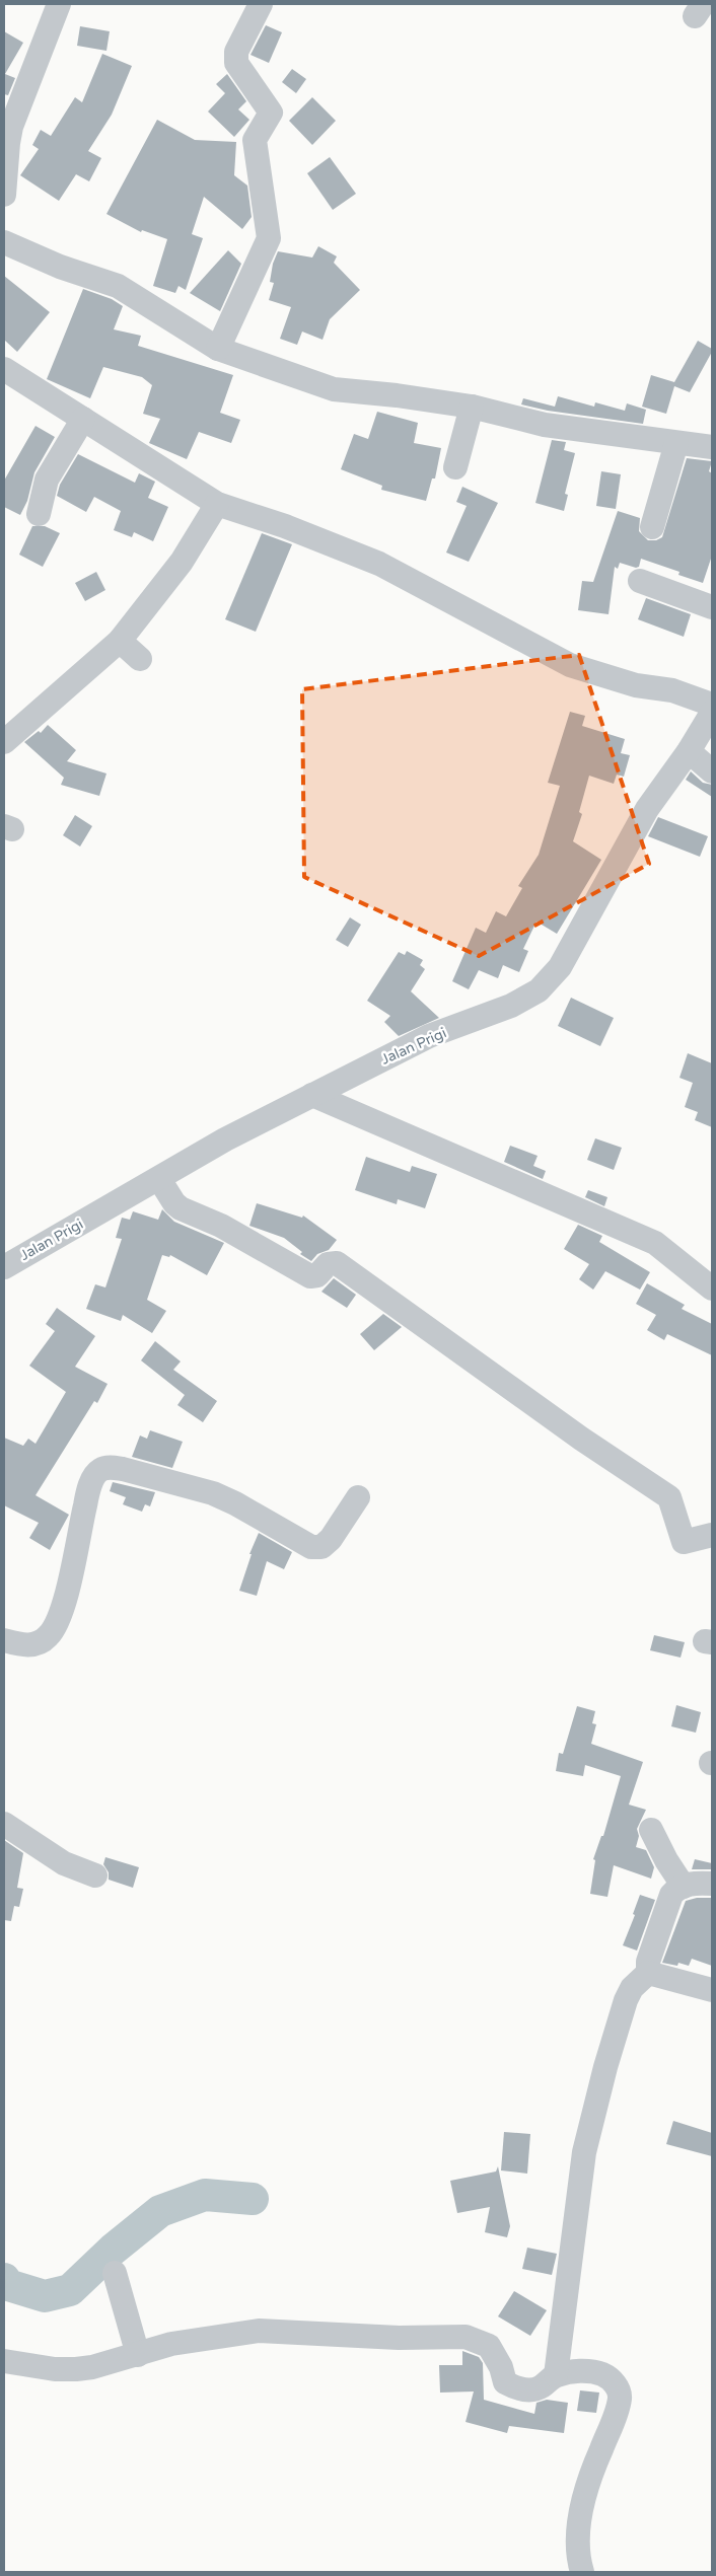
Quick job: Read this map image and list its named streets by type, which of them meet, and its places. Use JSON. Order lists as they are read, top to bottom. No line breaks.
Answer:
{"streets":{"street":["Jalan Prigi"]}}
